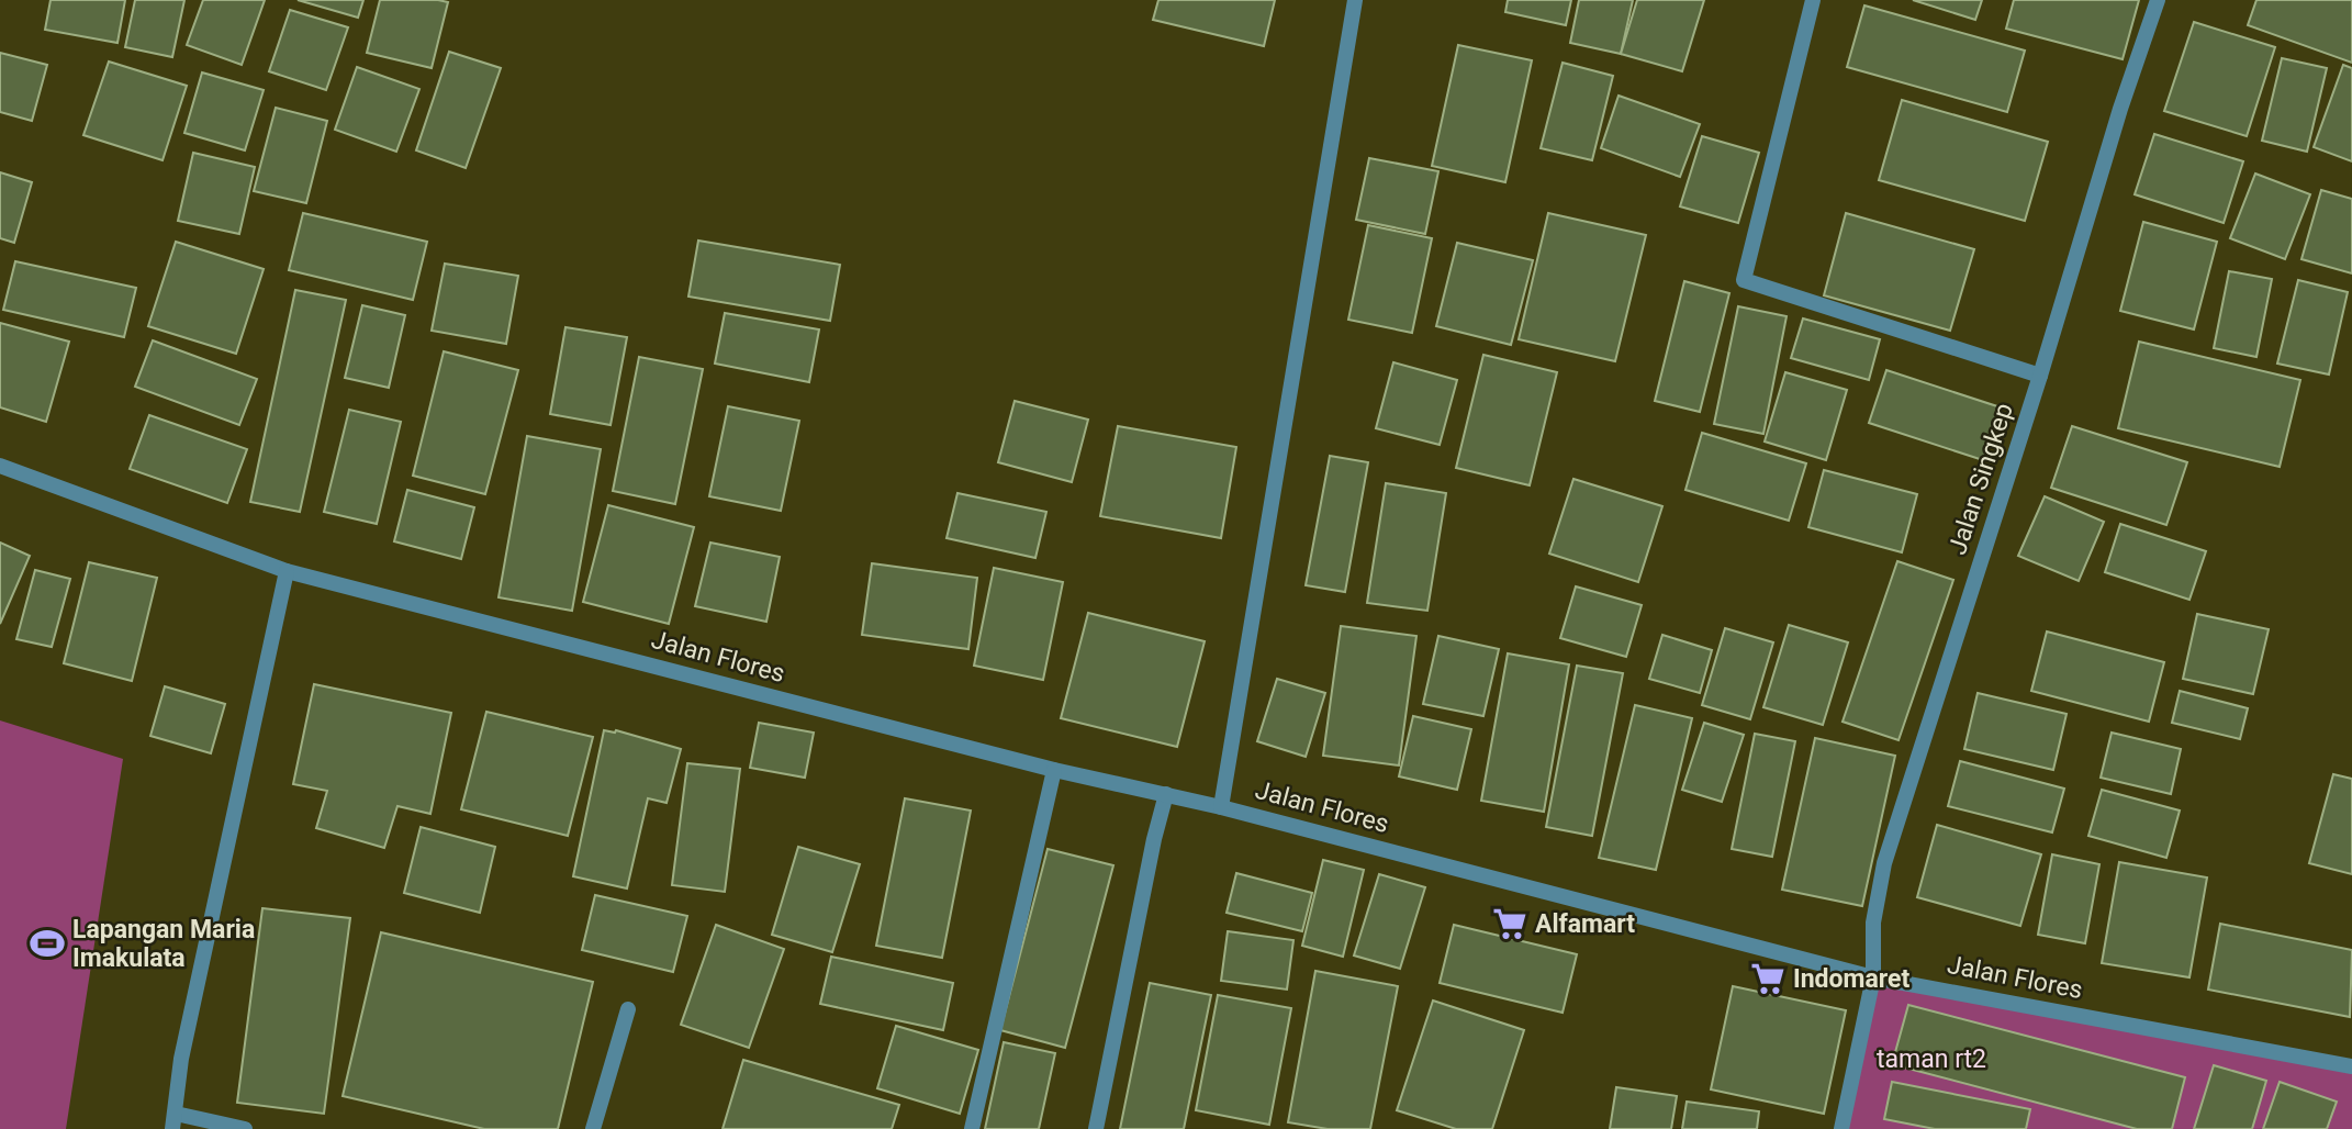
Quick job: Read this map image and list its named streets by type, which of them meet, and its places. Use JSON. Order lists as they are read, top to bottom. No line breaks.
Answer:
{"streets":{"street":["Jalan Singkep","Jalan Flores"]},"crossings":[["Jalan Singkep","Jalan Flores"]],"parks":["taman rt2"],"places":{"supermarket":["Alfamart","Indomaret"],"sports":["Lapangan Maria Imakulata"]}}
